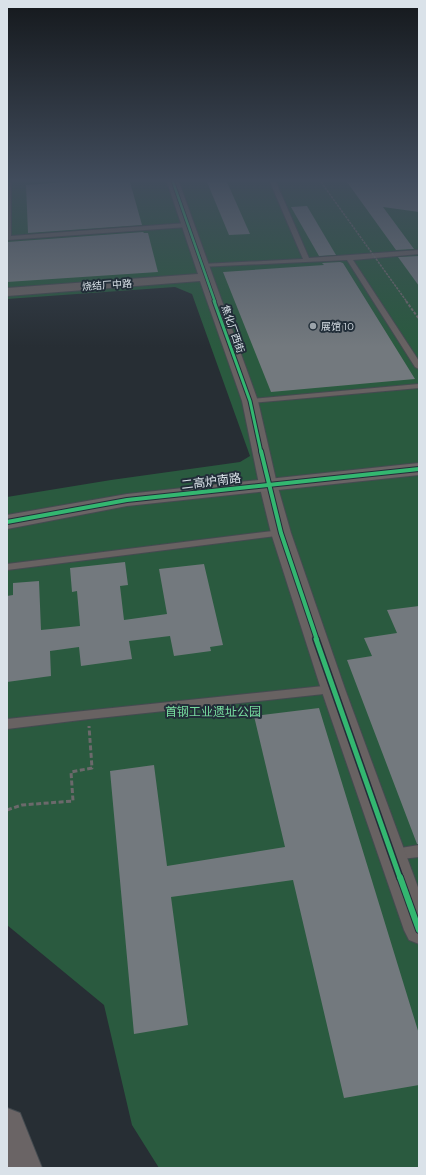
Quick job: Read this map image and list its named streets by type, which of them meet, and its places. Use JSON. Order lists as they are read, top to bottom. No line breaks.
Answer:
{"streets":{"street":["烧结厂中路","焦化厂西街","二高炉南路"]},"crossings":[["烧结厂中路","焦化厂西街"],["焦化厂西街","二高炉南路"]],"parks":["首钢工业遗址公园"],"places":["展馆 10"]}
